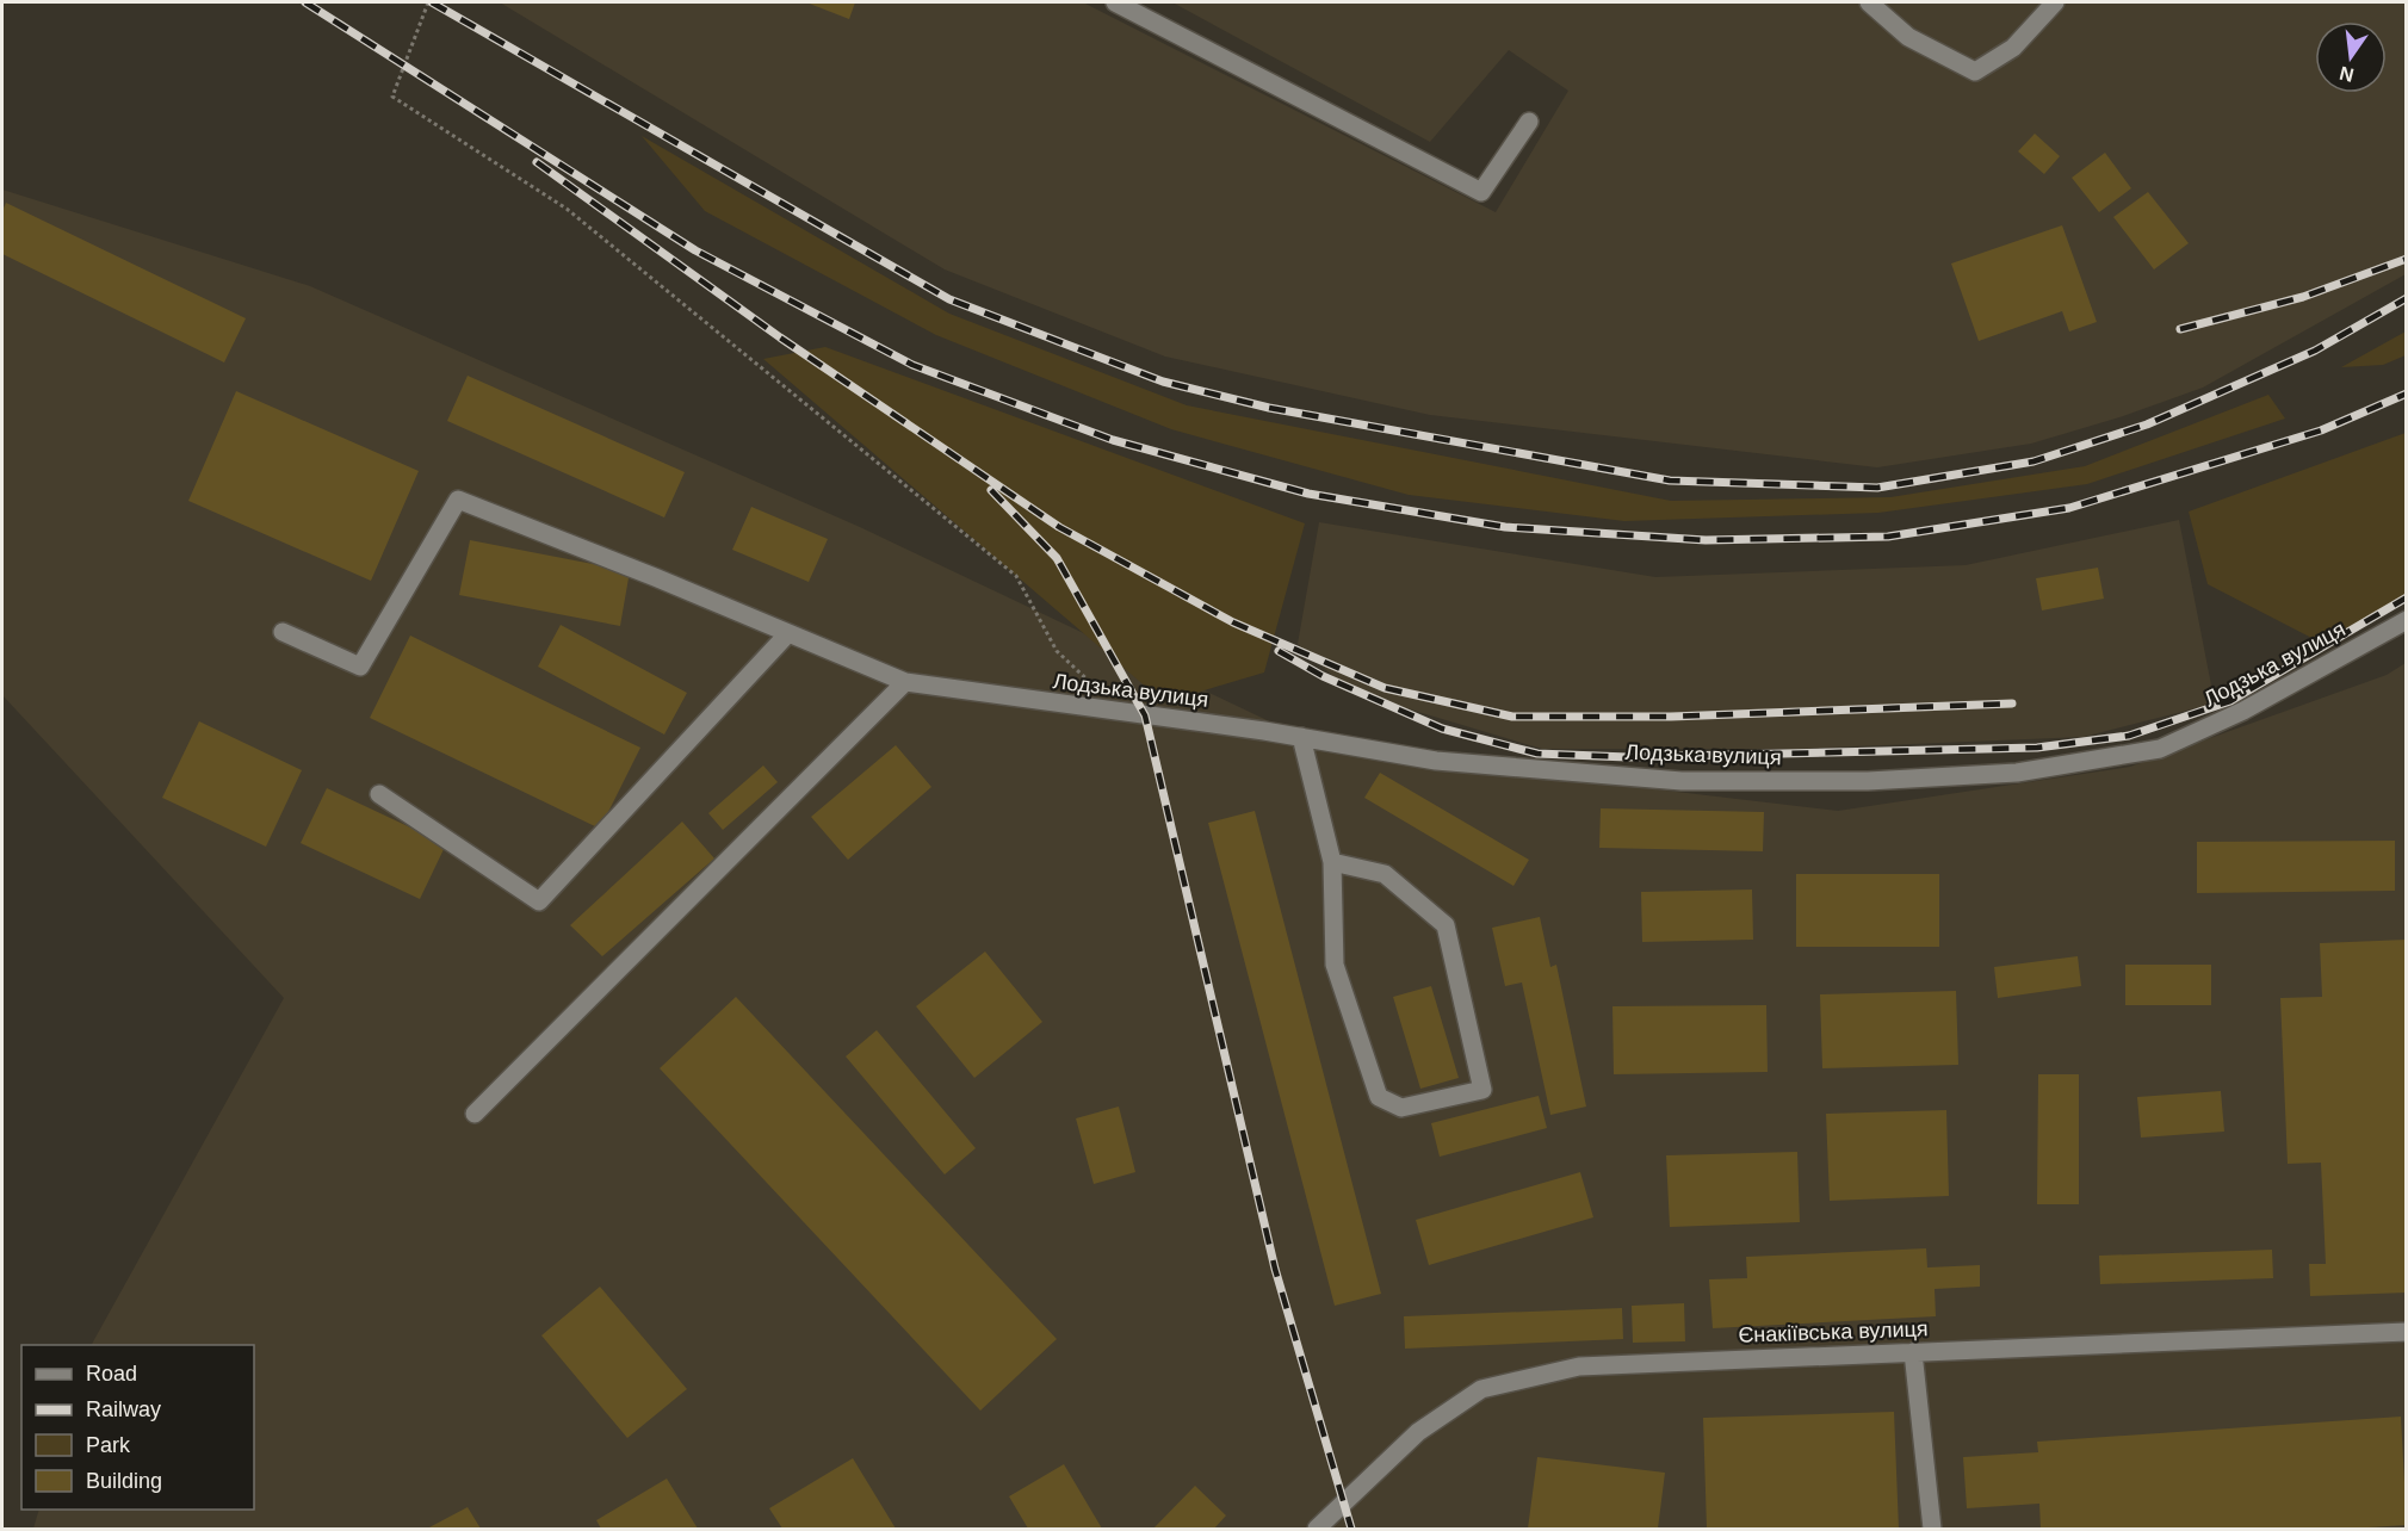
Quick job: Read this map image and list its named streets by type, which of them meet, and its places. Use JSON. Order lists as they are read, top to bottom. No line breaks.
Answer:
{"streets":{"street":["Лодзька вулиця","Єнакіївська вулиця"]},"legend":["Road","Railway","Park","Building"],"north":"bottom"}
